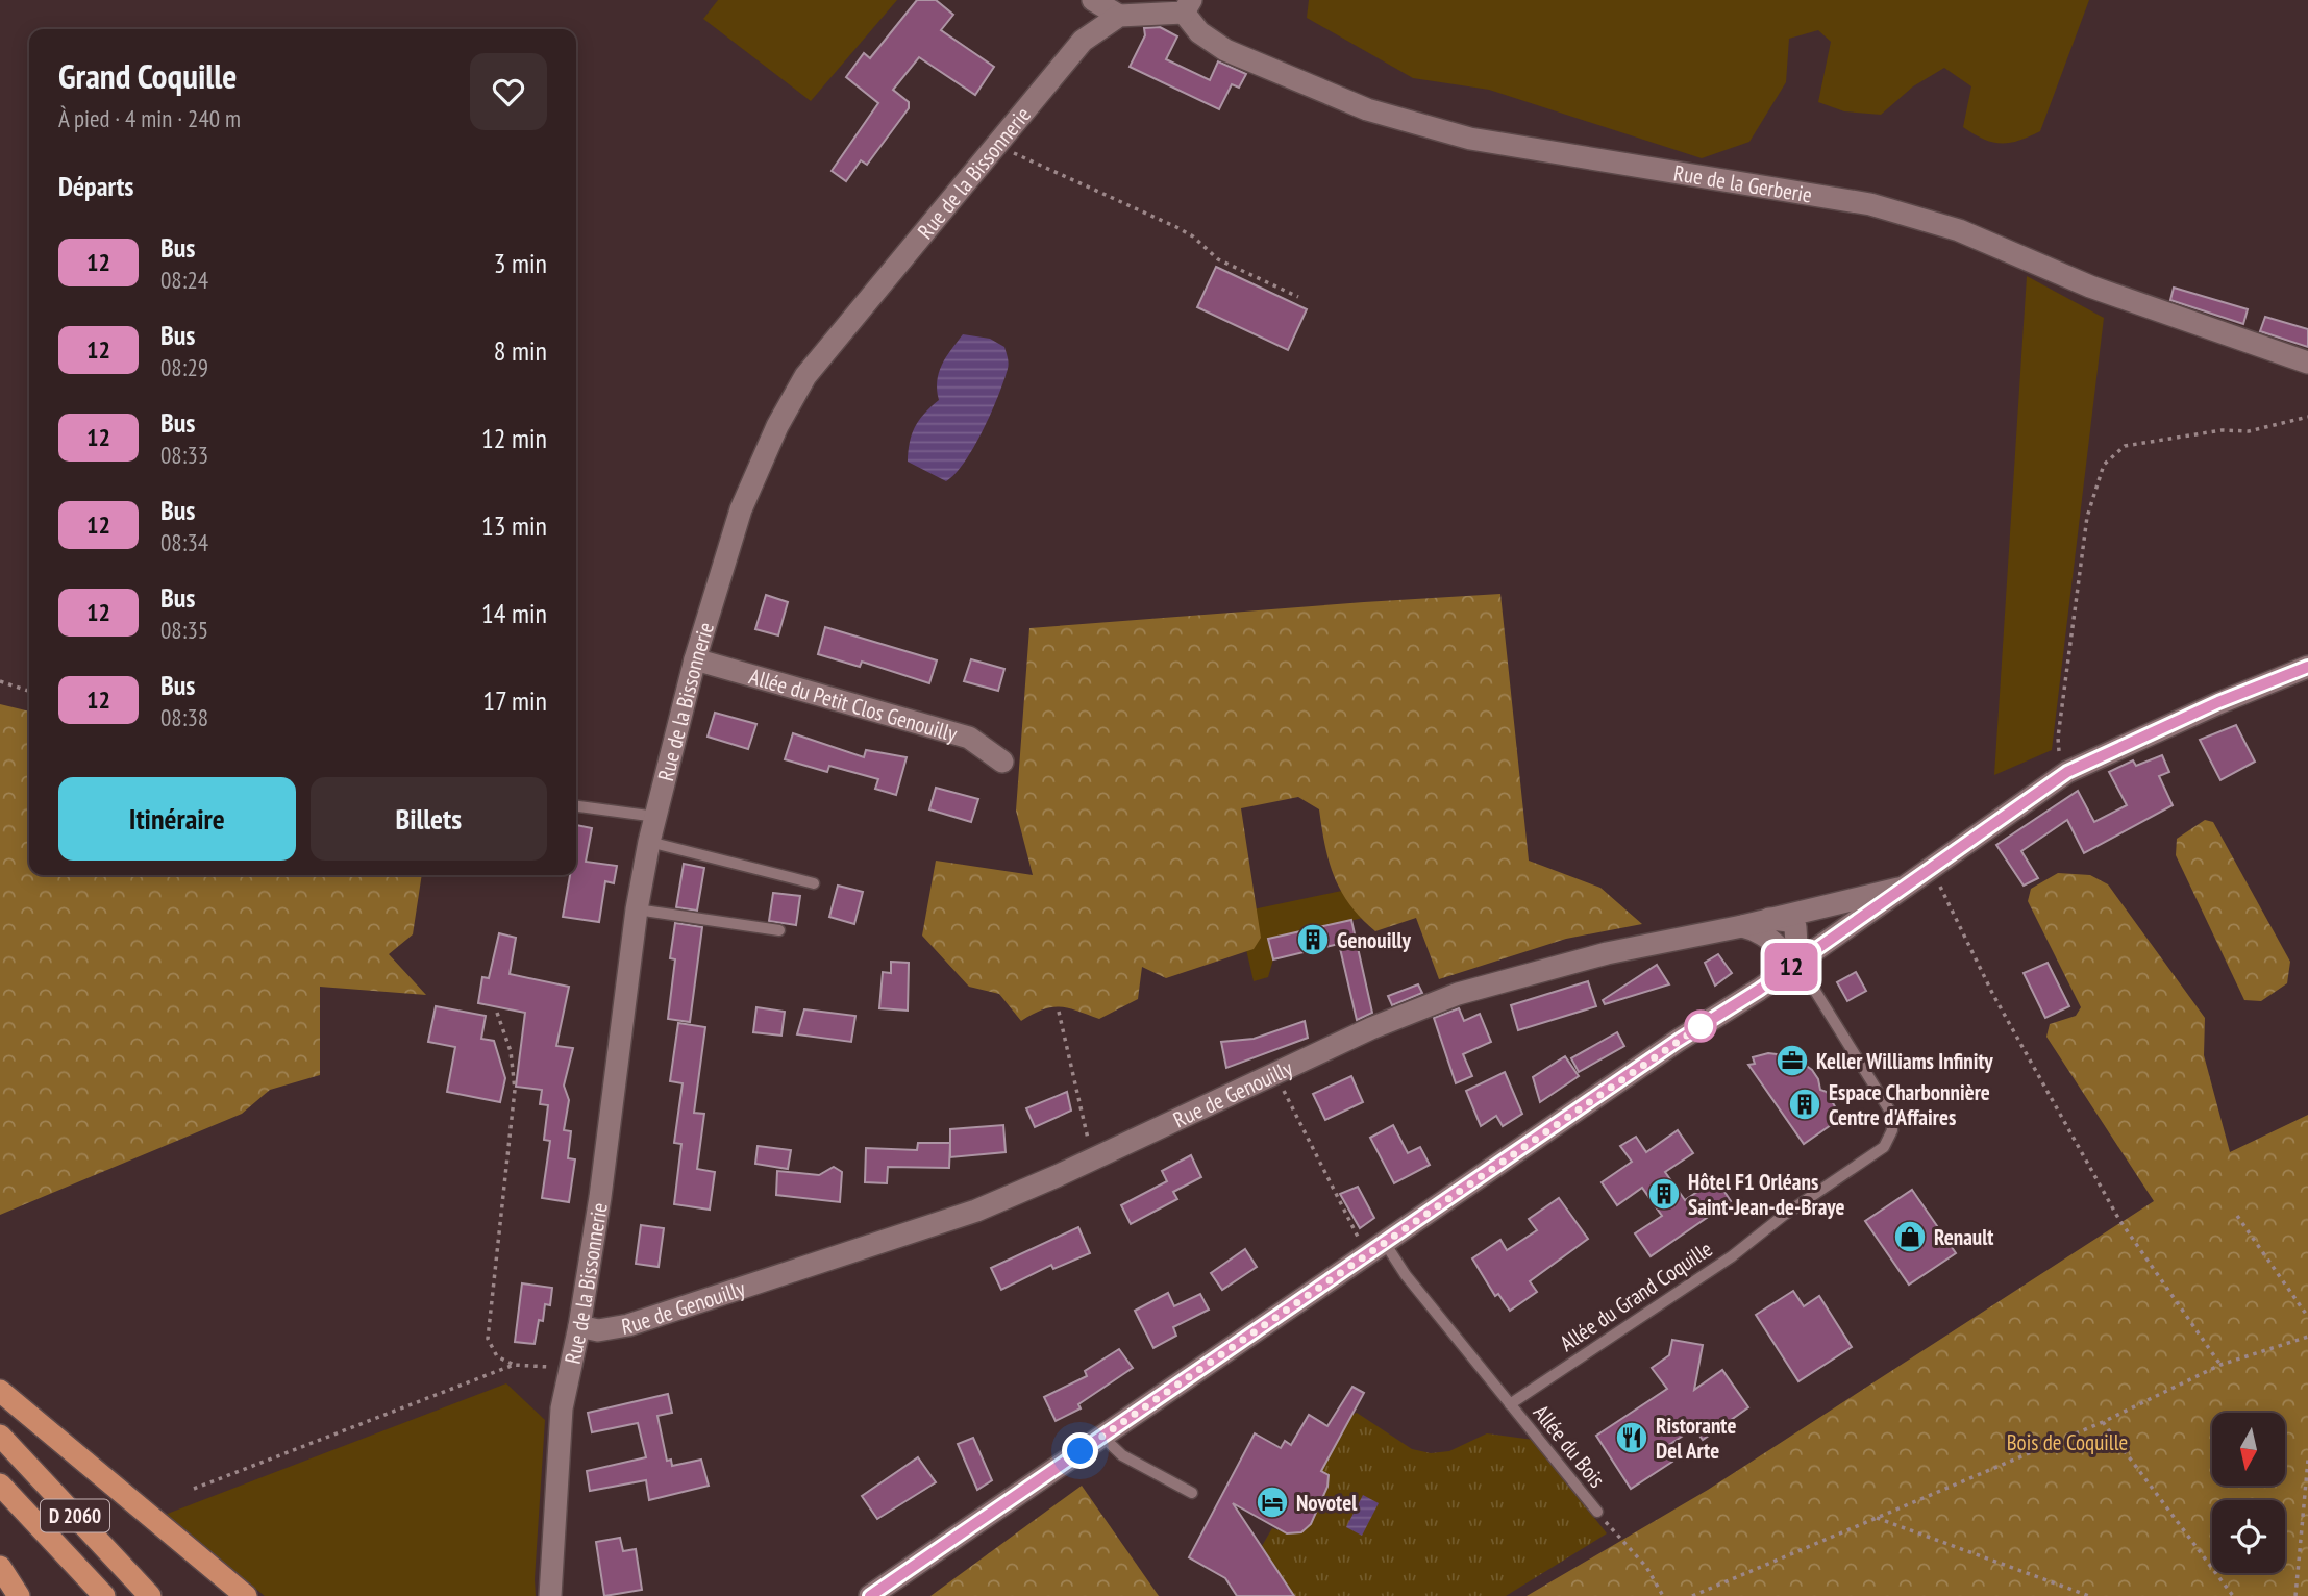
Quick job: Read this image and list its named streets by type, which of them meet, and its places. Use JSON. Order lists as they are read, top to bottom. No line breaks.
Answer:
{"streets":{"highway":["D 2060"],"street":["Rue de la Bissonnerie","Rue de la Gerberie","Allée du Petit Clos Genouilly","Rue de Genouilly"],"lane":["Allée du Grand Coquille","Allée du Bois"]},"crossings":[["Rue de la Bissonnerie","Allée du Petit Clos Genouilly"],["Rue de la Bissonnerie","Rue de Genouilly"],["Allée du Grand Coquille","Allée du Bois"]],"parks":["Bois de Coquille"],"places":{"building":["Genouilly","Espace Charbonnière Centre d'Affaires","Hôtel F1 Orléans Saint-Jean-de-Braye"],"office":["Keller Williams Infinity"],"shop":["Renault"],"restaurant":["Ristorante Del Arte"],"hotel":["Novotel"]},"lines":["bus line 12"],"north":"bottom","page":{"on_map":"12","heading":[["Grand Coquille","À pied · 4 min · 240 m"],"Départs"],"list":[{"mark":"12","name":"Bus","note":"08:24","value":"3 min"},{"mark":"12","name":"Bus","note":"08:29","value":"8 min"},{"mark":"12","name":"Bus","note":"08:33","value":"12 min"},{"mark":"12","name":"Bus","note":"08:34","value":"13 min"},{"mark":"12","name":"Bus","note":"08:35","value":"14 min"},{"mark":"12","name":"Bus","note":"08:38","value":"17 min"}],"buttons":["Itinéraire","Billets"]}}
